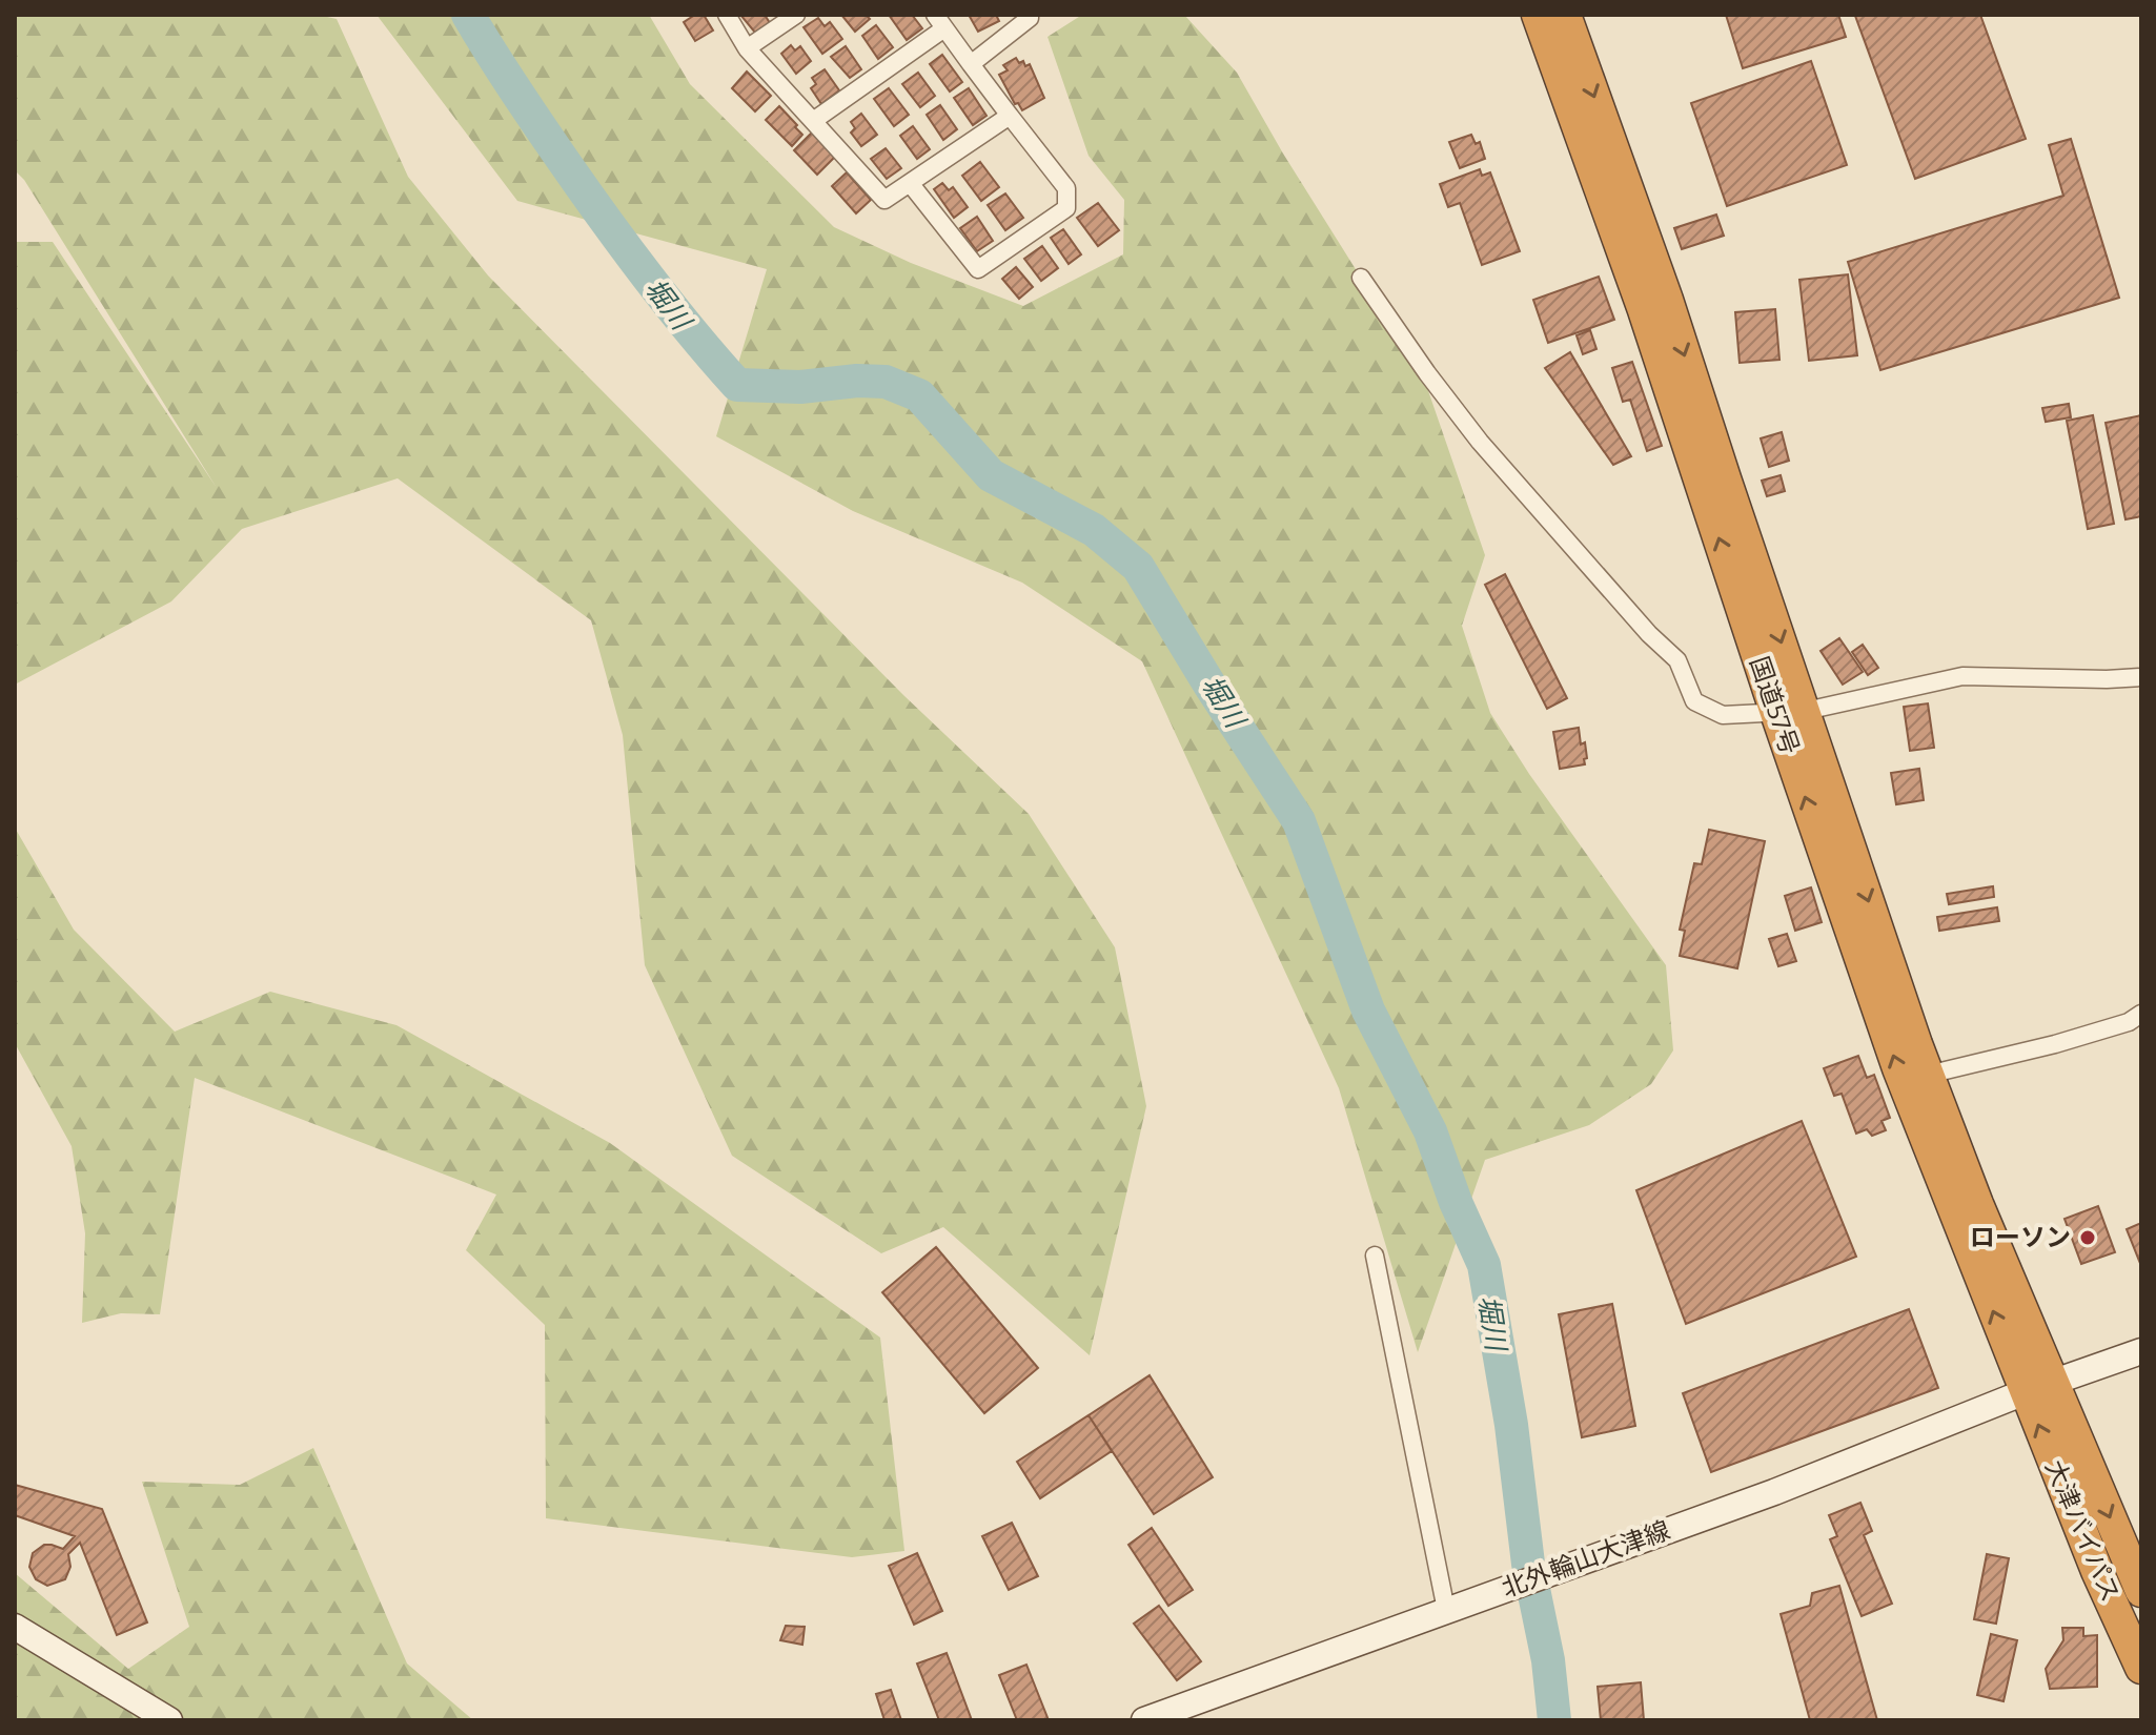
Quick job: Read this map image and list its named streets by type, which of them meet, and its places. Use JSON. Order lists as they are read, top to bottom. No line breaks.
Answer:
{"streets":{"highway":["国道57号","大津バイパス"],"main road":["北外輪山大津線"]},"crossings":[["国道57号","大津バイパス"],["国道57号","北外輪山大津線"],["大津バイパス","北外輪山大津線"]],"water":["堀川"],"places":["ローソン"]}
